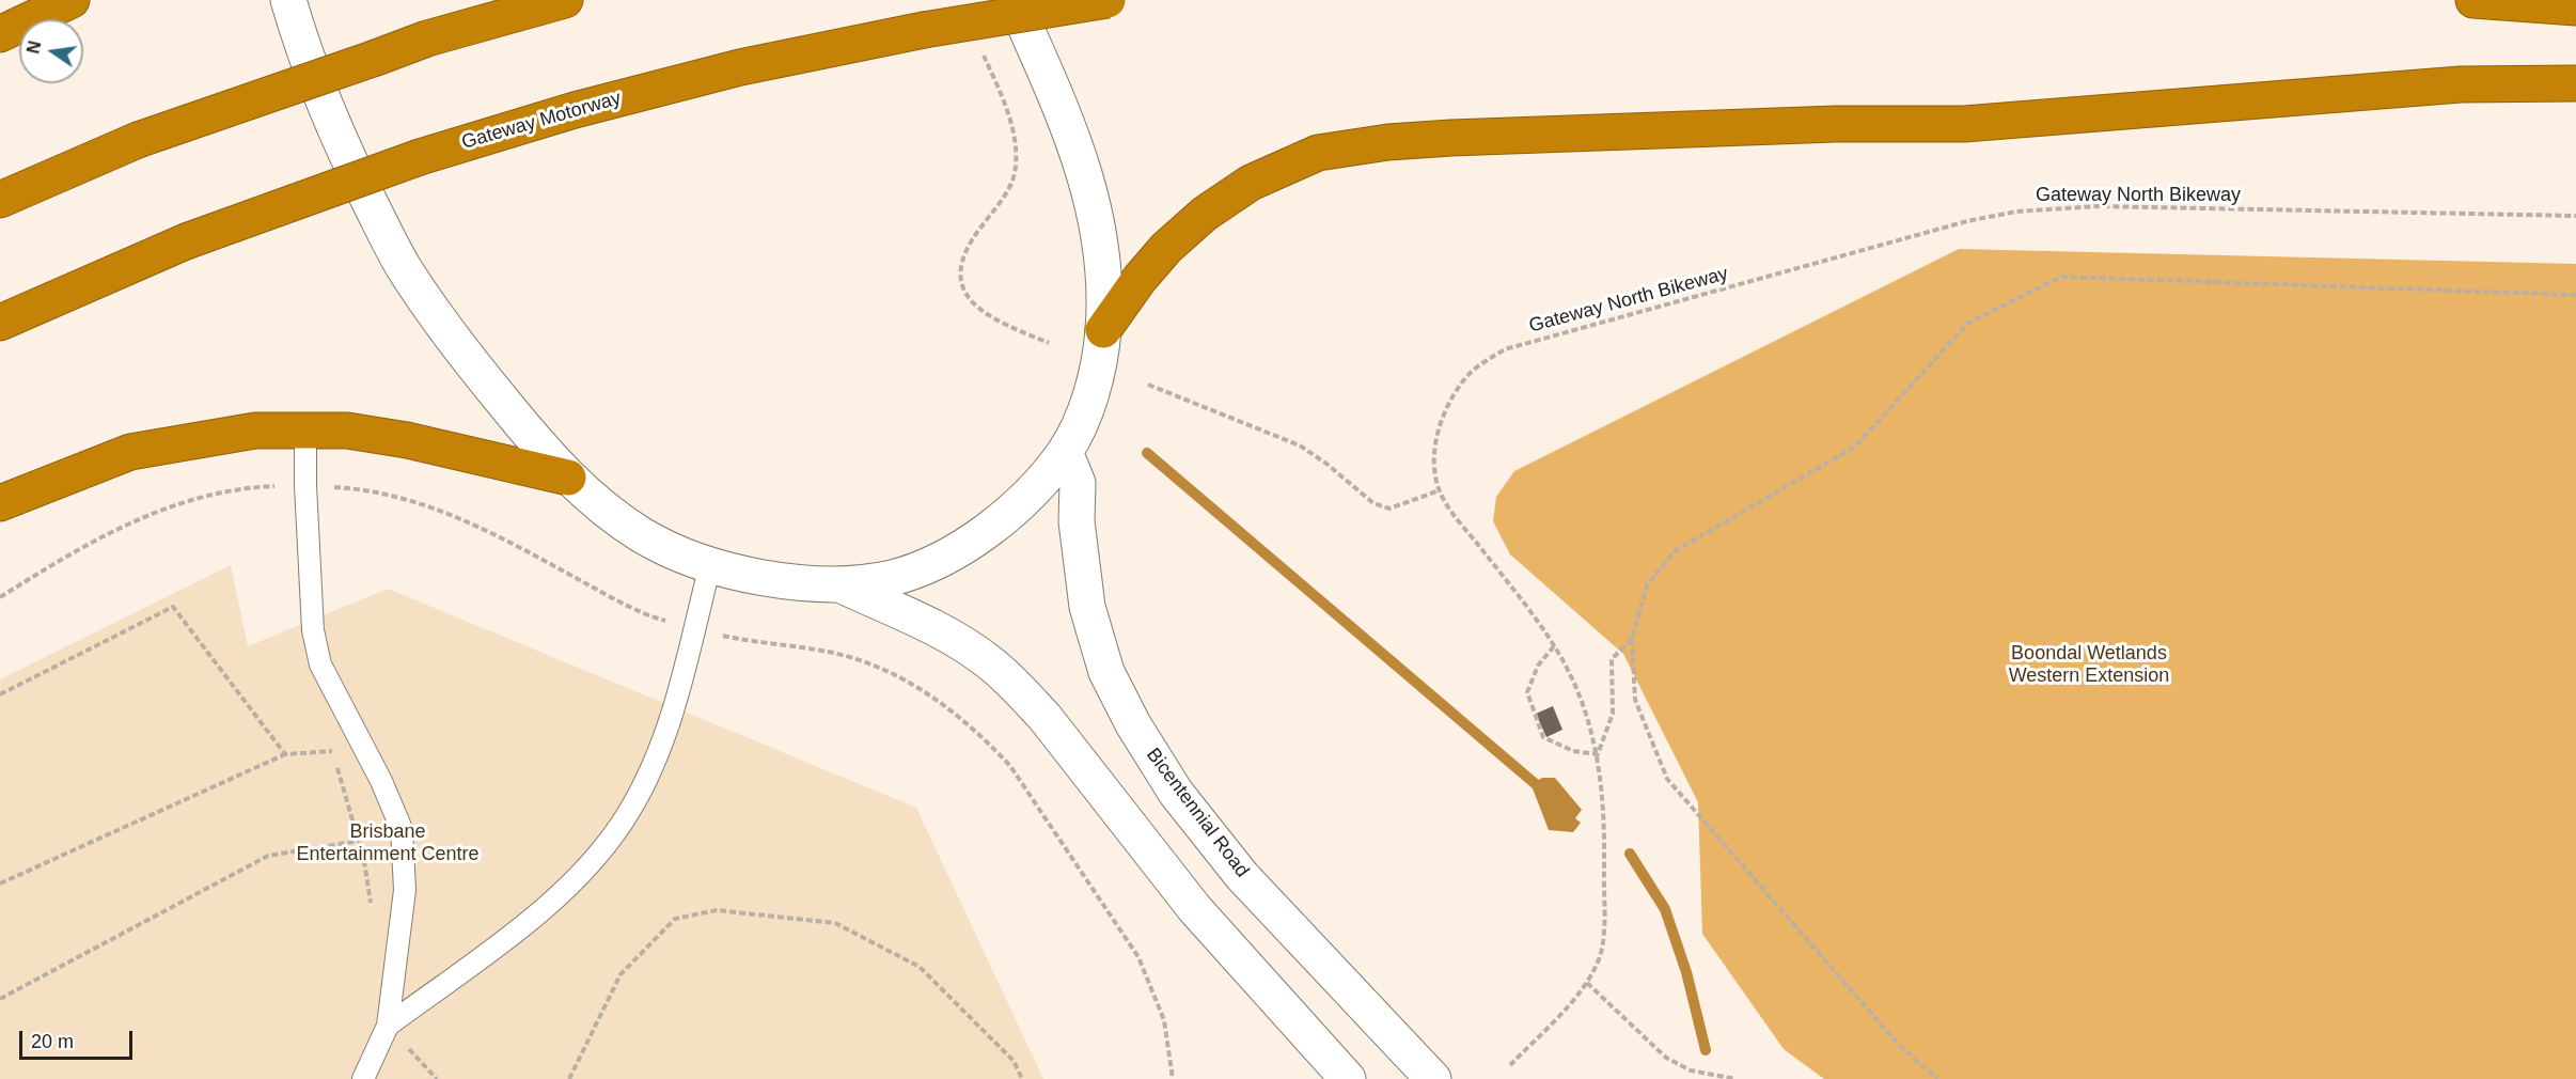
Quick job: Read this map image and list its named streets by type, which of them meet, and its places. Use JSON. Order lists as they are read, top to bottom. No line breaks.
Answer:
{"streets":{"highway":["Gateway Motorway"],"main road":["Bicentennial Road"],"path":["Gateway North Bikeway"]},"parks":["Boondal Wetlands Western Extension","Brisbane Entertainment Centre"],"scale_bar":"20 m","north":"left"}
